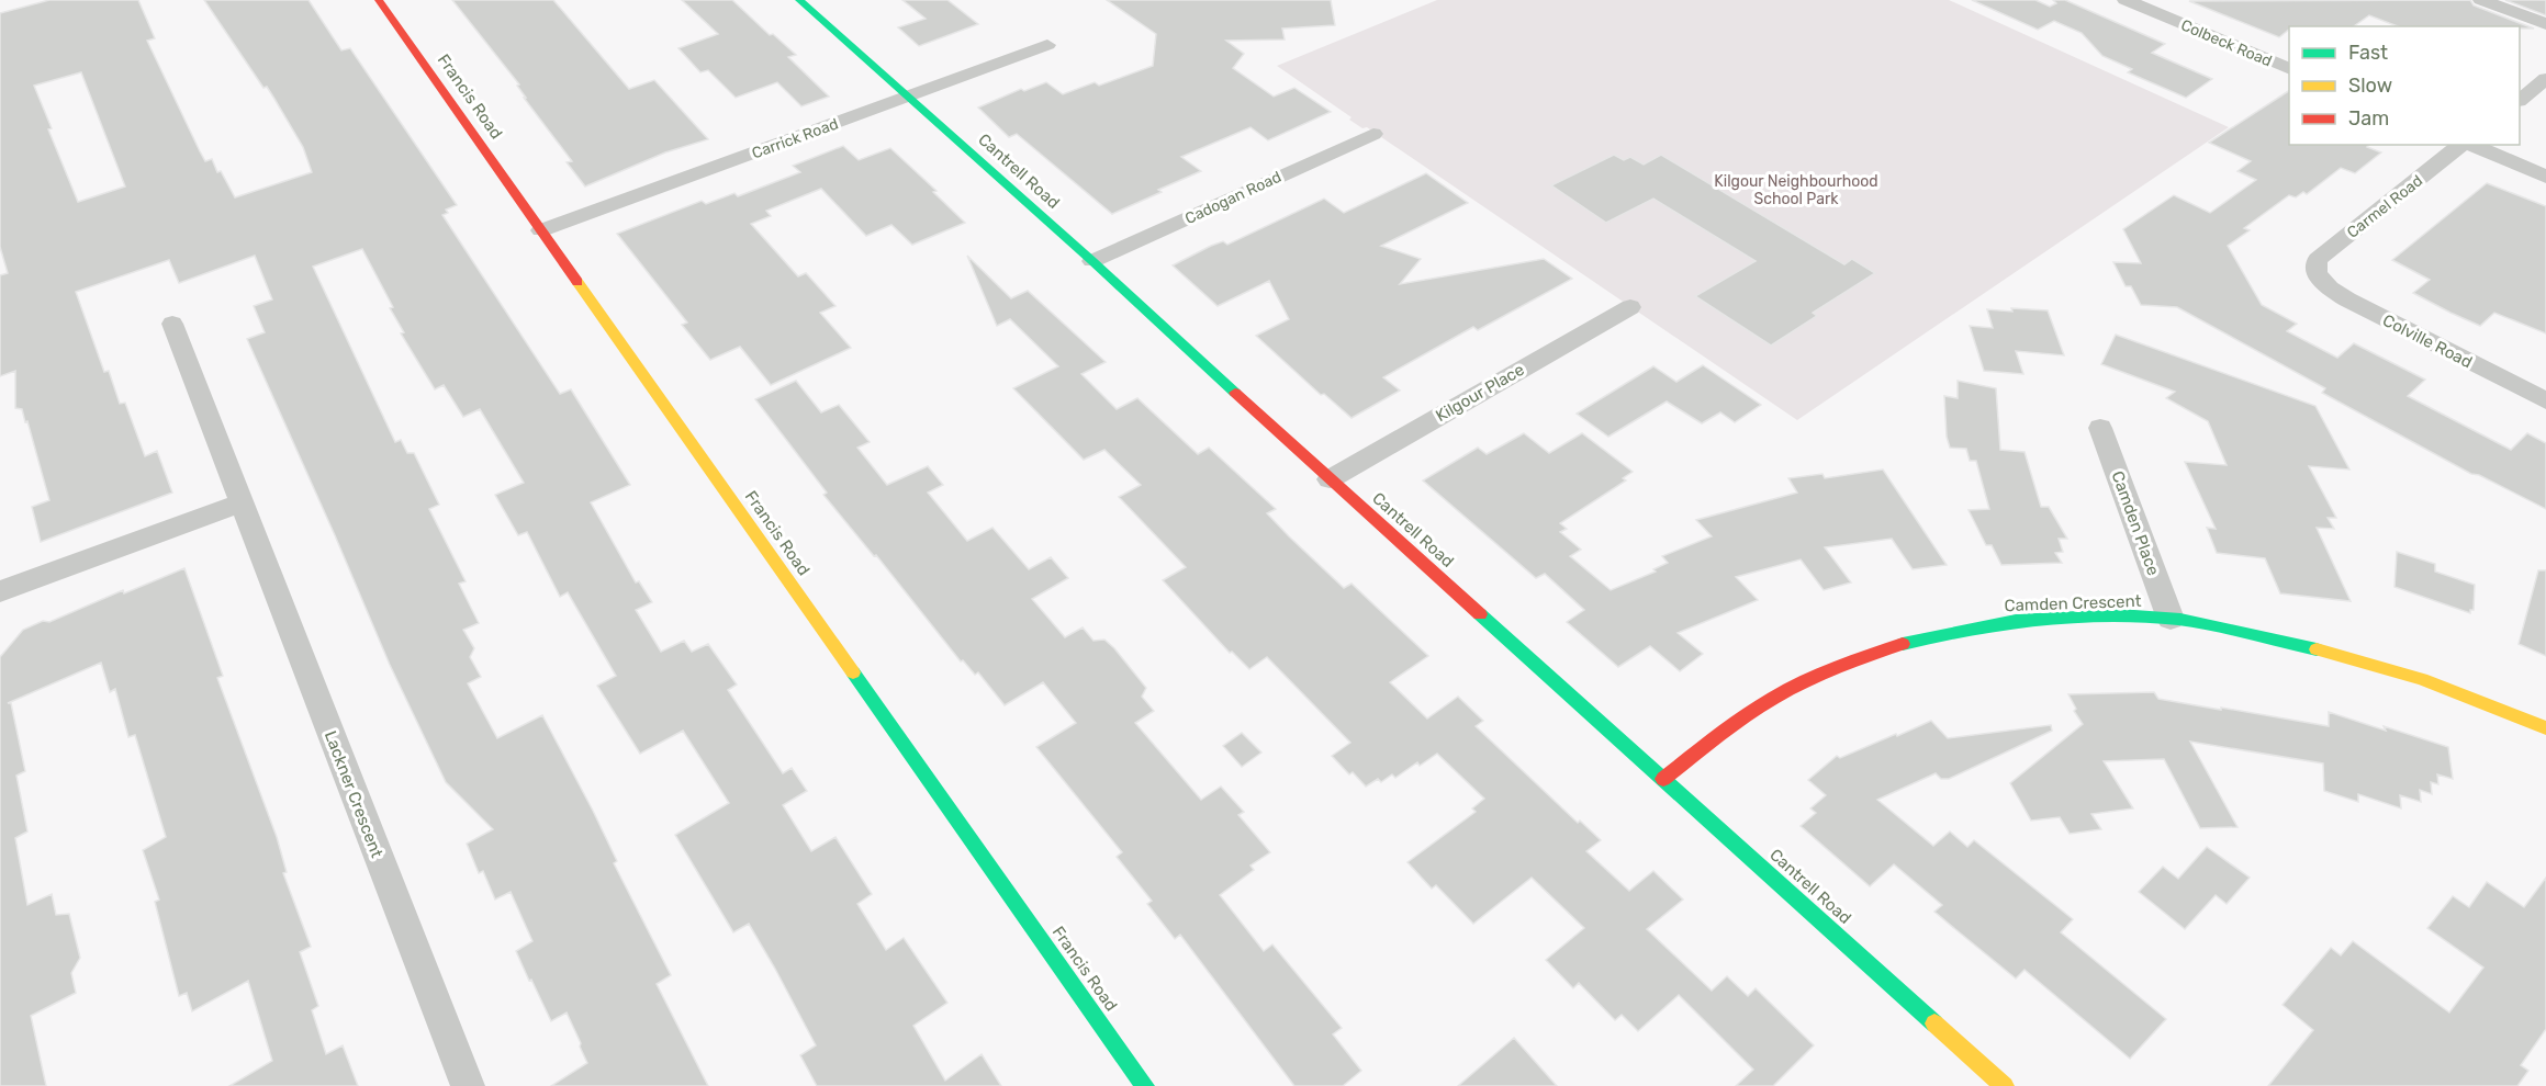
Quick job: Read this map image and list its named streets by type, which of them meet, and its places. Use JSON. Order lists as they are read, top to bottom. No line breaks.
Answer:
{"streets":{"street":["Colbeck Road","Francis Road","Carrick Road","Cantrell Road","Cadogan Road","Carmel Road","Colville Road","Kilgour Place","Camden Place","Camden Crescent","Lackner Crescent"]},"crossings":[["Francis Road","Carrick Road"],["Carrick Road","Cantrell Road"],["Cantrell Road","Cadogan Road"],["Cantrell Road","Kilgour Place"],["Cantrell Road","Camden Crescent"],["Carmel Road","Colville Road"],["Camden Place","Camden Crescent"]],"parks":["Kilgour Neighbourhood School Park"],"legend":["Fast","Slow","Jam"]}
